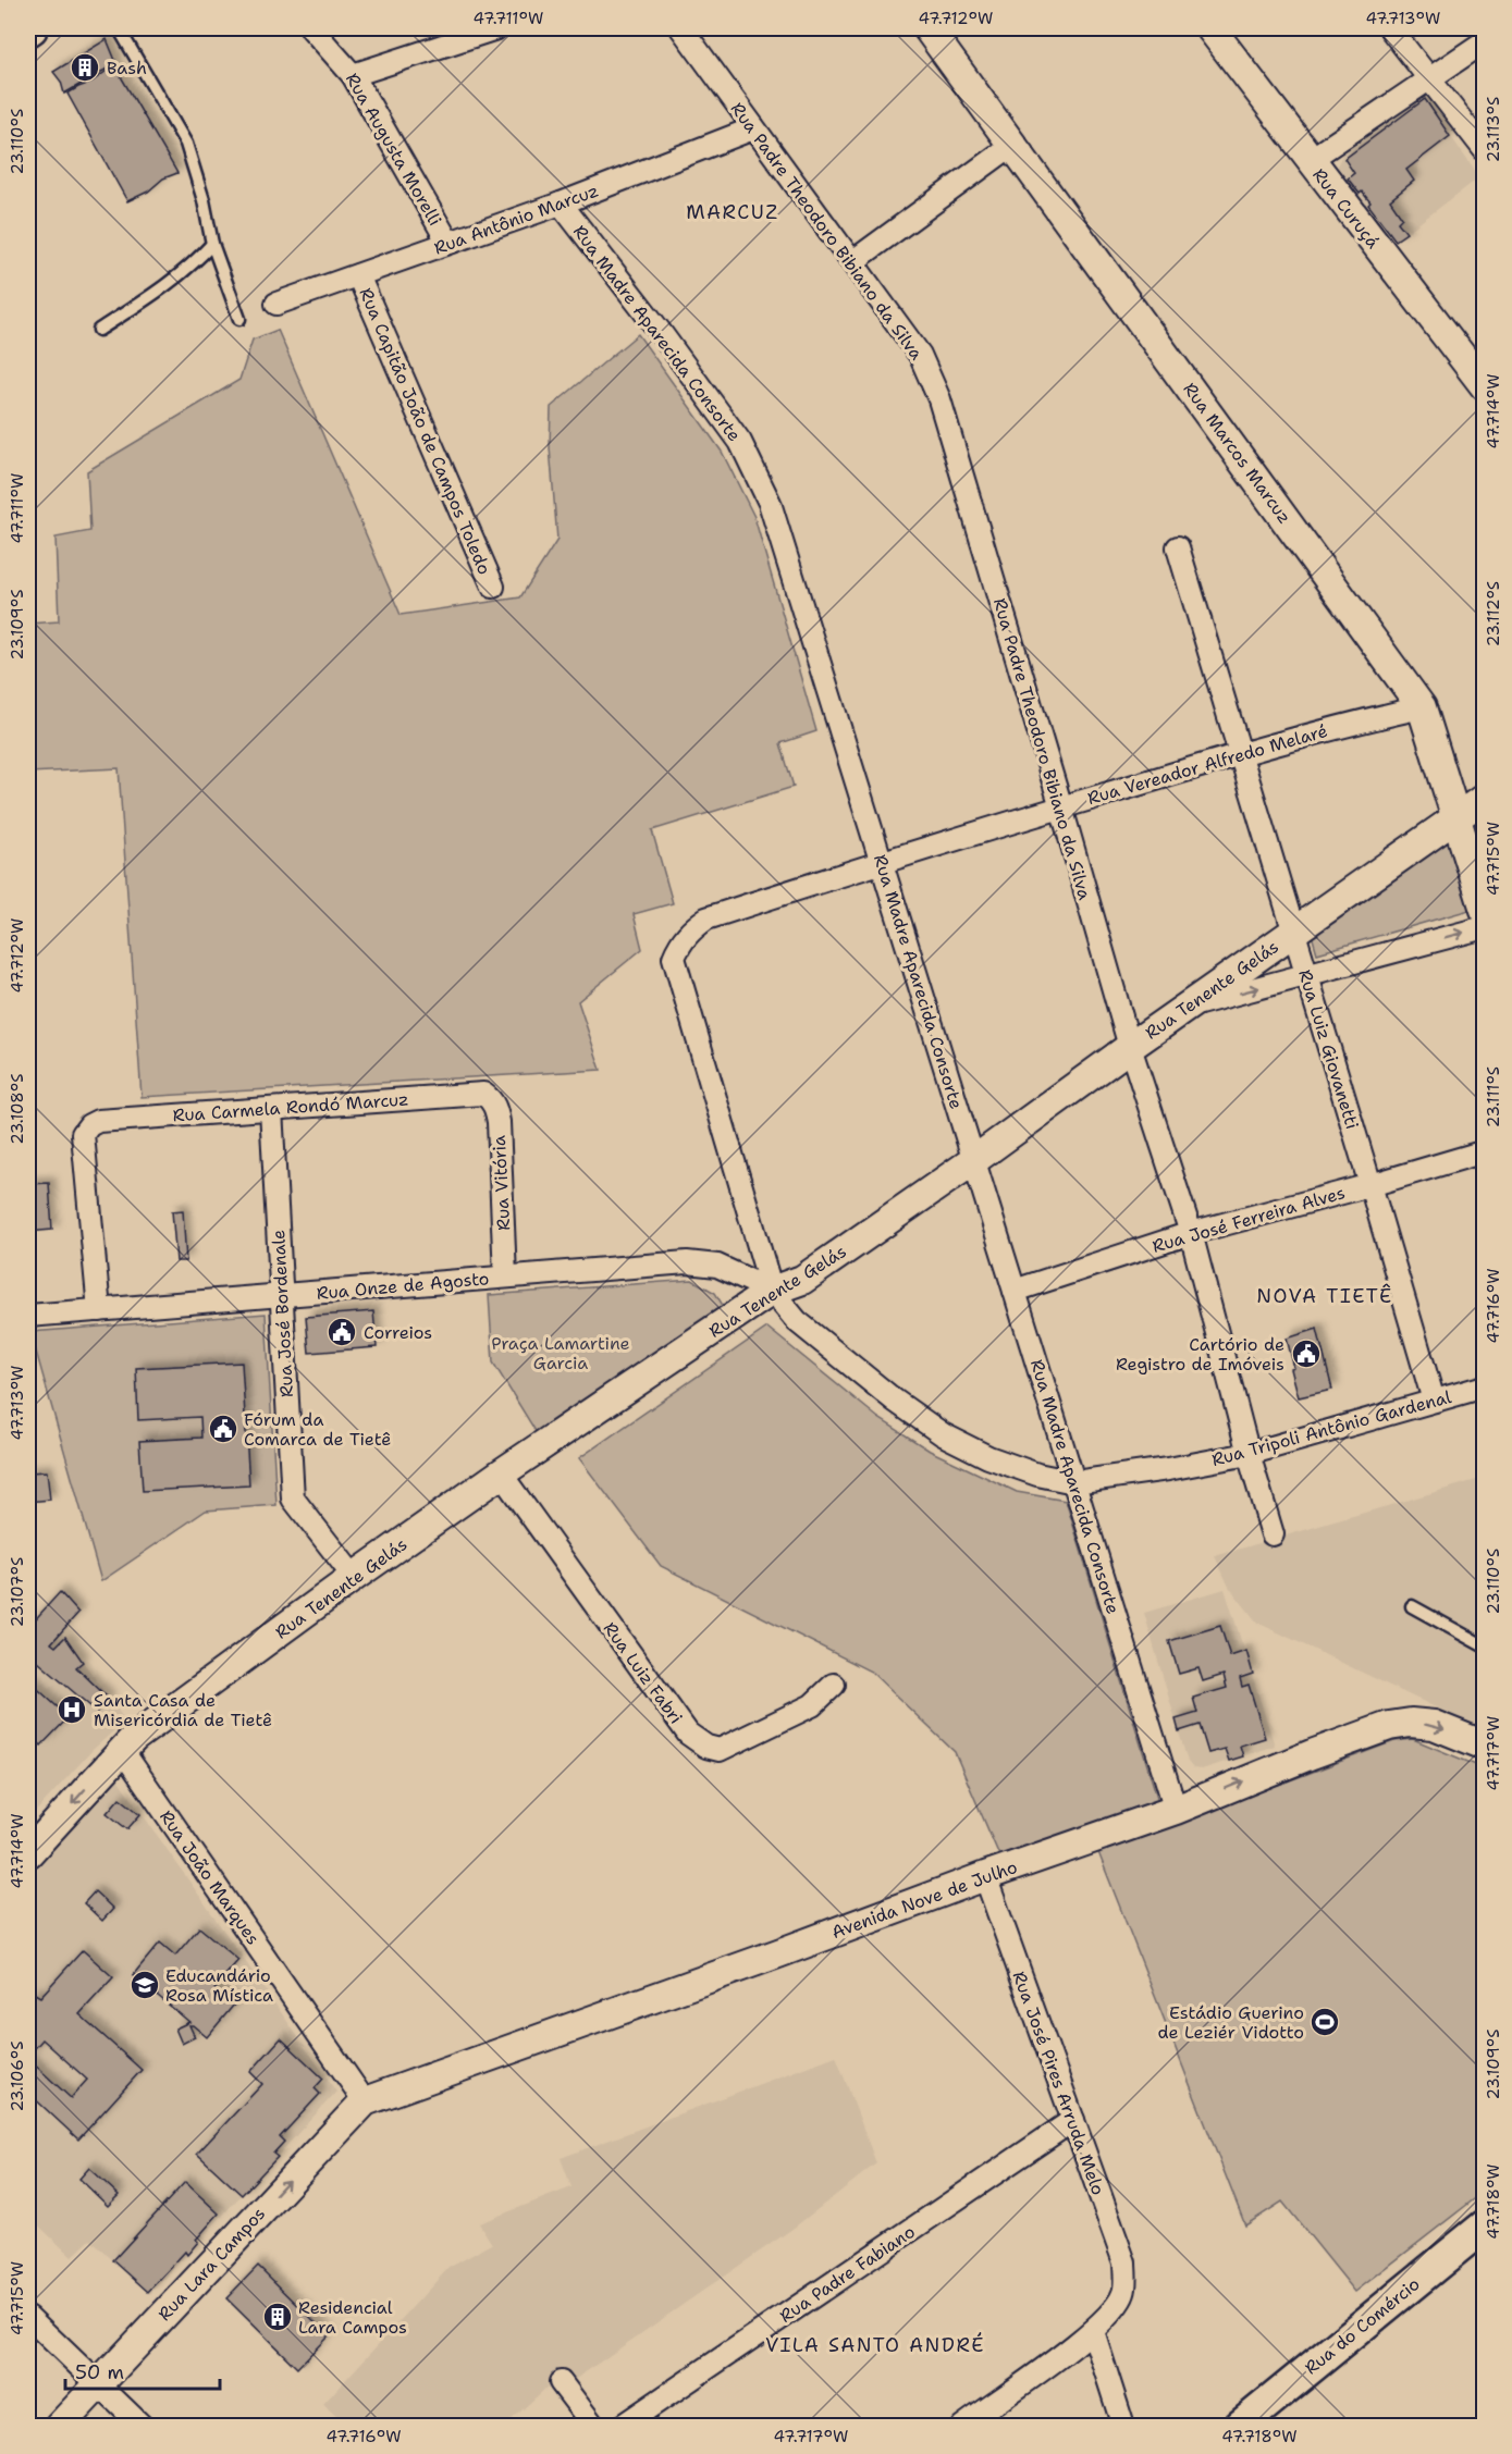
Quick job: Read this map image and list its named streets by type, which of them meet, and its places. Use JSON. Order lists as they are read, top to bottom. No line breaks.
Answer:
{"streets":{"main road":["Rua do Comércio"],"street":["Rua Augusta Morelli","Rua Curuçá","Rua Antônio Marcuz","Rua Padre Theodoro Bibiano da Silva","Rua Madre Aparecida Consorte","Rua Capitão João de Campos Toledo","Rua Marcos Marcuz","Rua Vereador Alfredo Melaré","Rua Tenente Gelás","Rua Luiz Giovanetti","Rua Carmela Rondó Marcuz","Rua Vitória","Rua José Ferreira Alves","Rua Onze de Agosto","Rua José Bordenale","Rua Tripoli Antônio Gardenal","Rua Luiz Fabri","Rua João Marques","Avenida Nove de Julho","Rua José Pires Arruda Melo","Rua Lara Campos","Rua Padre Fabiano"]},"crossings":[["Rua Augusta Morelli","Rua Antônio Marcuz"],["Rua Antônio Marcuz","Rua Padre Theodoro Bibiano da Silva"],["Rua Antônio Marcuz","Rua Madre Aparecida Consorte"],["Rua Antônio Marcuz","Rua Capitão João de Campos Toledo"],["Rua Padre Theodoro Bibiano da Silva","Rua Vereador Alfredo Melaré"],["Rua Padre Theodoro Bibiano da Silva","Rua Tenente Gelás"],["Rua Padre Theodoro Bibiano da Silva","Rua José Ferreira Alves"],["Rua Padre Theodoro Bibiano da Silva","Rua Tripoli Antônio Gardenal"],["Rua Madre Aparecida Consorte","Rua Vereador Alfredo Melaré"],["Rua Madre Aparecida Consorte","Rua Tenente Gelás"],["Rua Madre Aparecida Consorte","Rua José Ferreira Alves"],["Rua Madre Aparecida Consorte","Rua Tripoli Antônio Gardenal"],["Rua Madre Aparecida Consorte","Avenida Nove de Julho"],["Rua Marcos Marcuz","Rua Vereador Alfredo Melaré"],["Rua Marcos Marcuz","Rua Tenente Gelás"],["Rua Vereador Alfredo Melaré","Rua Tenente Gelás"],["Rua Vereador Alfredo Melaré","Rua Luiz Giovanetti"],["Rua Vereador Alfredo Melaré","Rua Onze de Agosto"],["Rua Vereador Alfredo Melaré","Rua Tripoli Antônio Gardenal"],["Rua Tenente Gelás","Rua Luiz Giovanetti"],["Rua Tenente Gelás","Rua Onze de Agosto"],["Rua Tenente Gelás","Rua José Bordenale"],["Rua Tenente Gelás","Rua Tripoli Antônio Gardenal"],["Rua Tenente Gelás","Rua Luiz Fabri"],["Rua Tenente Gelás","Rua João Marques"],["Rua Luiz Giovanetti","Rua José Ferreira Alves"],["Rua Luiz Giovanetti","Rua Tripoli Antônio Gardenal"],["Rua Carmela Rondó Marcuz","Rua Vitória"],["Rua Carmela Rondó Marcuz","Rua Onze de Agosto"],["Rua Carmela Rondó Marcuz","Rua José Bordenale"],["Rua Vitória","Rua Onze de Agosto"],["Rua Onze de Agosto","Rua José Bordenale"],["Rua Onze de Agosto","Rua Tripoli Antônio Gardenal"],["Rua João Marques","Avenida Nove de Julho"],["Rua João Marques","Rua Lara Campos"],["Avenida Nove de Julho","Rua José Pires Arruda Melo"],["Avenida Nove de Julho","Rua Lara Campos"],["Rua José Pires Arruda Melo","Rua Padre Fabiano"]],"one_way":["Rua Lara Campos"],"districts":["MARCUZ","NOVA TIETÊ","VILA SANTO ANDRÉ"],"parks":["Praça Lamartine Garcia"],"places":{"building":["Bash","Residencial Lara Campos"],"public building":["Correios","Cartório de Registro de Imóveis","Fórum da Comarca de Tietê"],"hospital":["Santa Casa de Misericórdia de Tietê"],"school or university":["Educandário Rosa Mística"],"sports":["Estádio Guerino de Leziér Vidotto"]},"scale_bar":"50 m","coordinates":["47.711°W","47.712°W","47.713°W","23.113°S","23.110°S","47.714°W","23.112°S","23.109°S","47.715°W","23.111°S","23.108°S","47.716°W","23.107°S","47.717°W","23.106°S","47.718°W"]}
